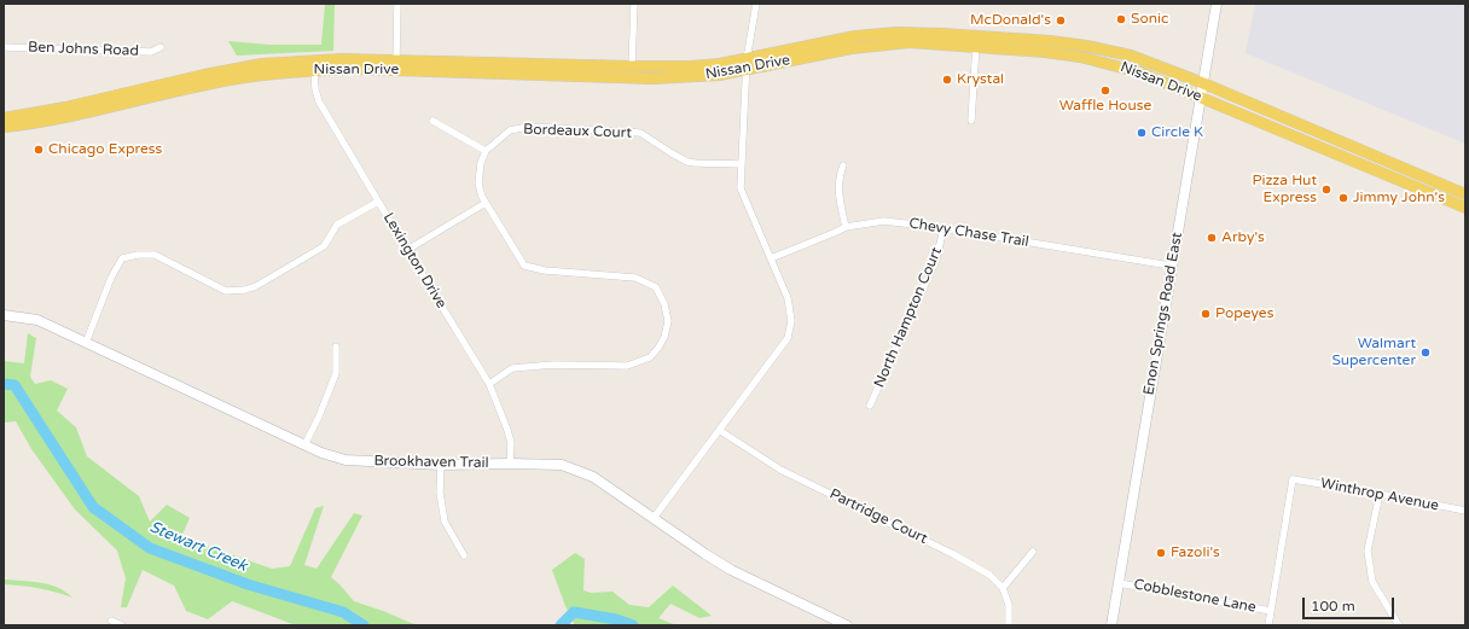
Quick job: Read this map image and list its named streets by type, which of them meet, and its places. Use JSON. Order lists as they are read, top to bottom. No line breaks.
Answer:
{"streets":{"main road":["Nissan Drive"],"street":["Ben Johns Road","Bordeaux Court","Chevy Chase Trail","Lexington Drive","Enon Springs Road East","North Hampton Court","Brookhaven Trail","Winthrop Avenue","Partridge Court","Cobblestone Lane"]},"crossings":[["Nissan Drive","Lexington Drive"],["Nissan Drive","Enon Springs Road East"],["Chevy Chase Trail","Enon Springs Road East"],["Chevy Chase Trail","North Hampton Court"],["Lexington Drive","Brookhaven Trail"],["Enon Springs Road East","Cobblestone Lane"],["Winthrop Avenue","Cobblestone Lane"]],"water":["Stewart Creek"],"places":["Sonic","McDonald's","Krystal","Waffle House","Circle K","Chicago Express","Pizza Hut Express","Jimmy John's","Arby's","Popeyes","Walmart Supercenter","Fazoli's"],"scale_bar":"100 m"}
